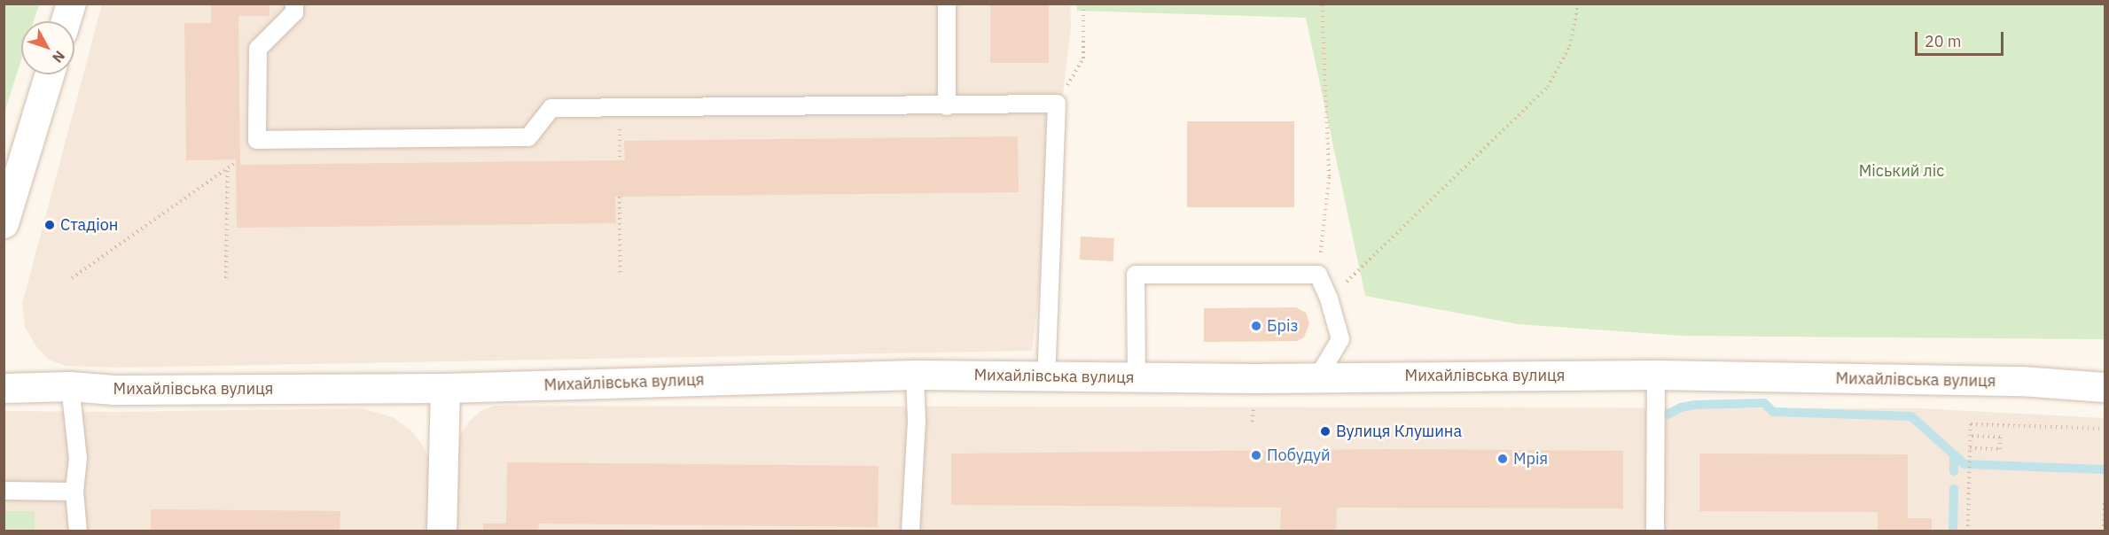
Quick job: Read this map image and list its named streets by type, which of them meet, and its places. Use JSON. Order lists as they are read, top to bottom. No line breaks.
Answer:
{"streets":{"main road":["Михайлівська вулиця"]},"parks":["Міський ліс"],"places":["Стадіон","Бріз","Вулиця Клушина","Побудуй","Мрія"],"scale_bar":"20 m","north":"bottom right"}
